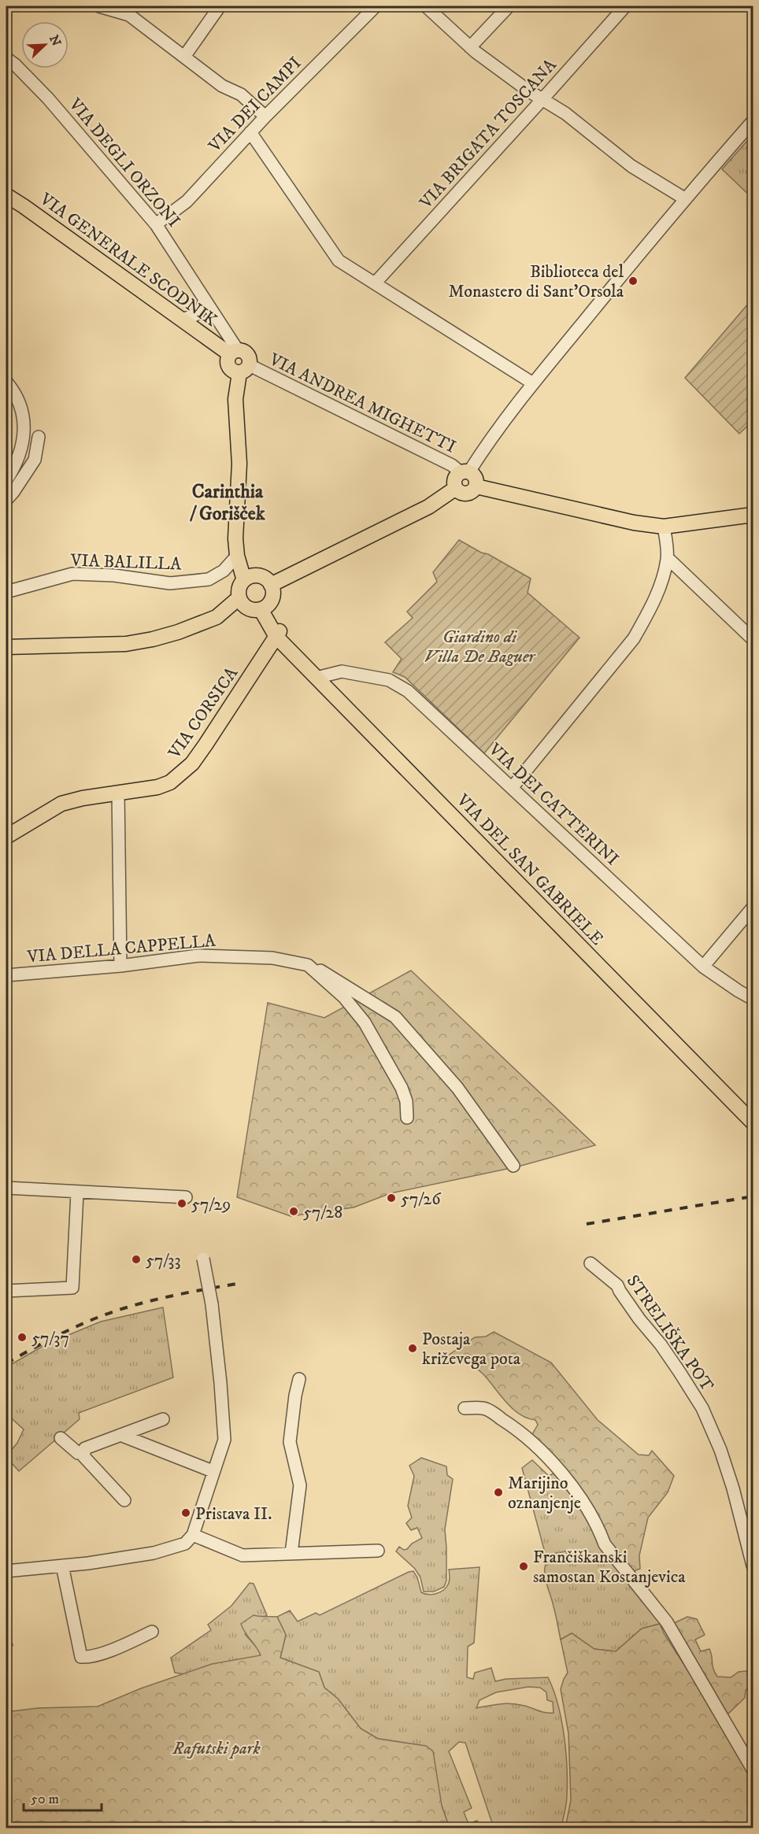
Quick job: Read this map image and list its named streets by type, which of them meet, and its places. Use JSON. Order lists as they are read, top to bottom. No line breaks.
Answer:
{"streets":{"main road":["VIA DEGLI ORZONI","VIA GENERALE SCODNIK","VIA CORSICA","VIA DEL SAN GABRIELE"],"street":["VIA DEI CAMPI","VIA BRIGATA TOSCANA","VIA ANDREA MIGHETTI","VIA BALILLA","VIA DEI CATTERINI","VIA DELLA CAPPELLA","STRELIŠKA POT"]},"crossings":[["VIA DEI CAMPI","VIA DEGLI ORZONI"],["VIA DEGLI ORZONI","VIA GENERALE SCODNIK"],["VIA DEGLI ORZONI","VIA ANDREA MIGHETTI"],["VIA CORSICA","VIA DEL SAN GABRIELE"],["VIA DEI CATTERINI","VIA DEL SAN GABRIELE"]],"districts":["Carinthia / Gorišček"],"parks":["Giardino di Villa De Baguer","Rafutski park"],"places":["Biblioteca del Monastero di Sant'Orsola","57/26","57/29","57/28","57/33","57/37","Postaja križevega pota","Marijino oznanjenje","Pristava II.","Frančiškanski samostan Kostanjevica"],"scale_bar":"50 m","north":"top right"}
